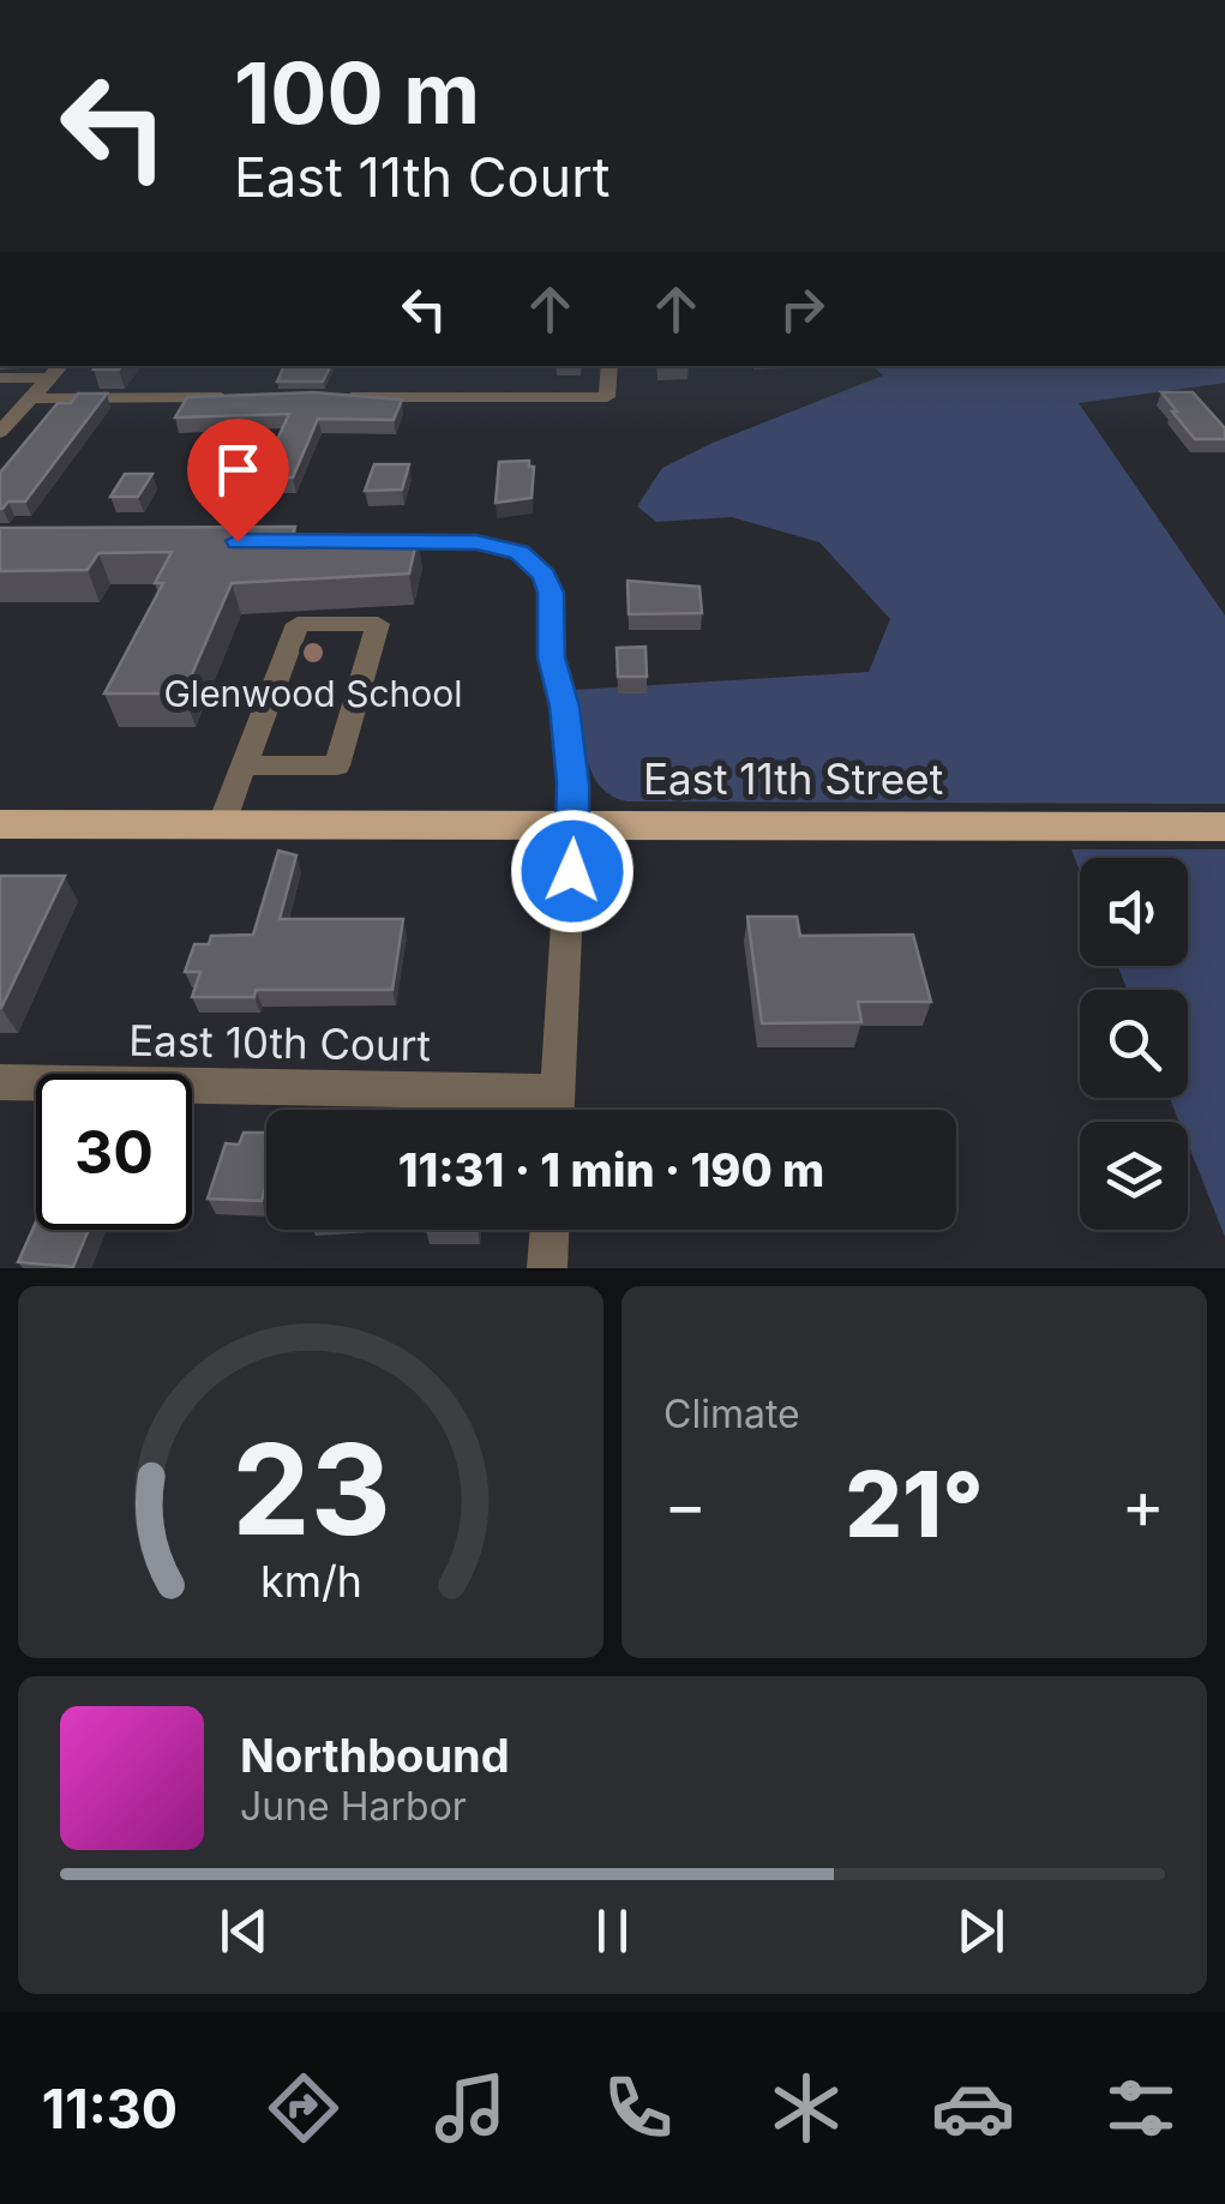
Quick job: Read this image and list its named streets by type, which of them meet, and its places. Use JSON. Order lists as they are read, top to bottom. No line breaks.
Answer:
{"streets":{"main road":["East 11th Street"],"street":["East 10th Court"]},"places":["Glenwood School"],"page":{"turn":["100 m","East 11th Court"],"limit":"30","trip":"11:31 · 1 min · 190 m","tile":"Climate","heat":["−","21°","+"],"song":["Northbound","June Harbor"],"tabs":"11:30","gauge":["23","km/h"]}}
